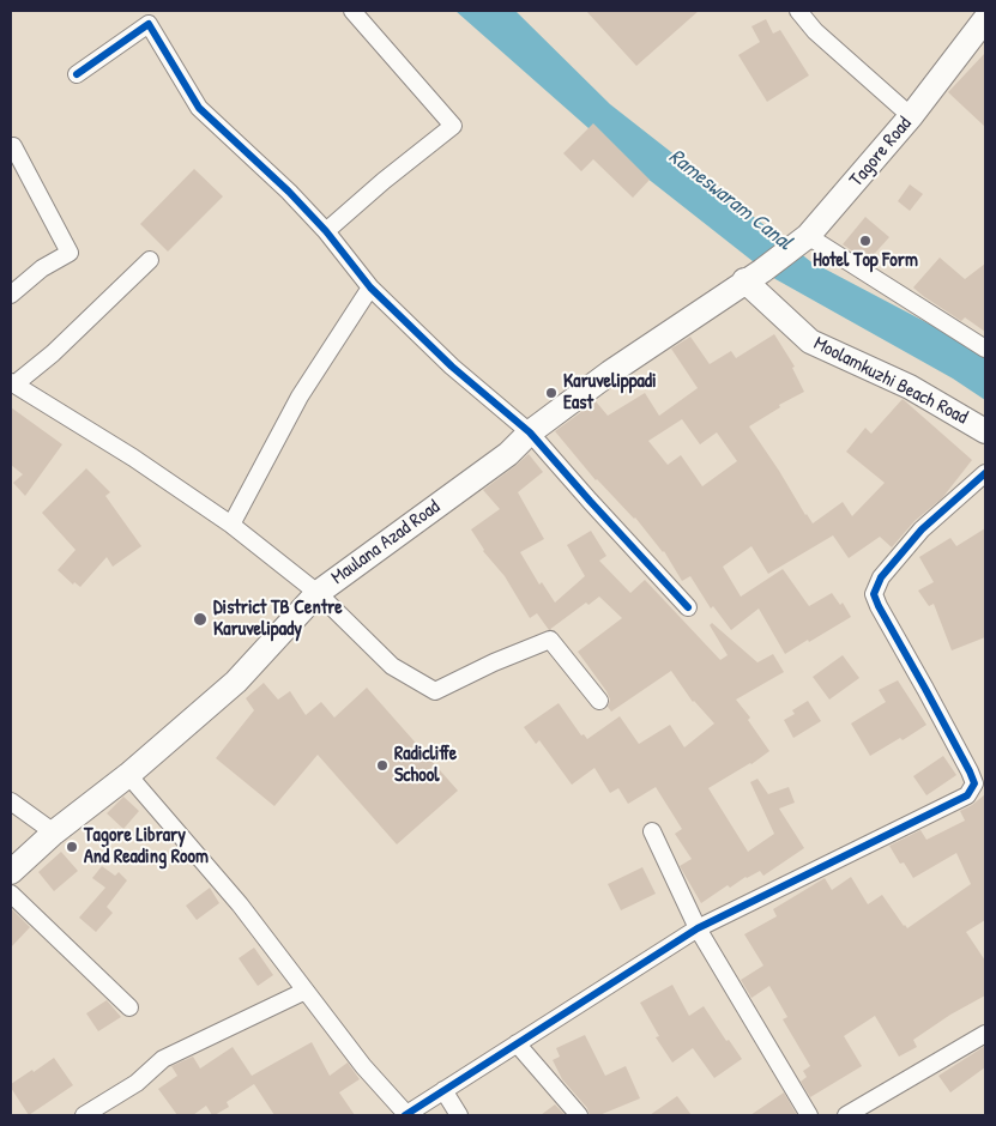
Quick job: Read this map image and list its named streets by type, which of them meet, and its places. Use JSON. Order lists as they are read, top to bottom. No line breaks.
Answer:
{"streets":{"main road":["Tagore Road","Moolamkuzhi Beach Road","Maulana Azad Road"]},"crossings":[["Tagore Road","Moolamkuzhi Beach Road"],["Tagore Road","Maulana Azad Road"],["Moolamkuzhi Beach Road","Maulana Azad Road"]],"water":["Rameswaram Canal"],"places":["Hotel Top Form","Karuvelippadi East","District TB Centre Karuvelipady","Radicliffe School","Tagore Library And Reading Room"]}
